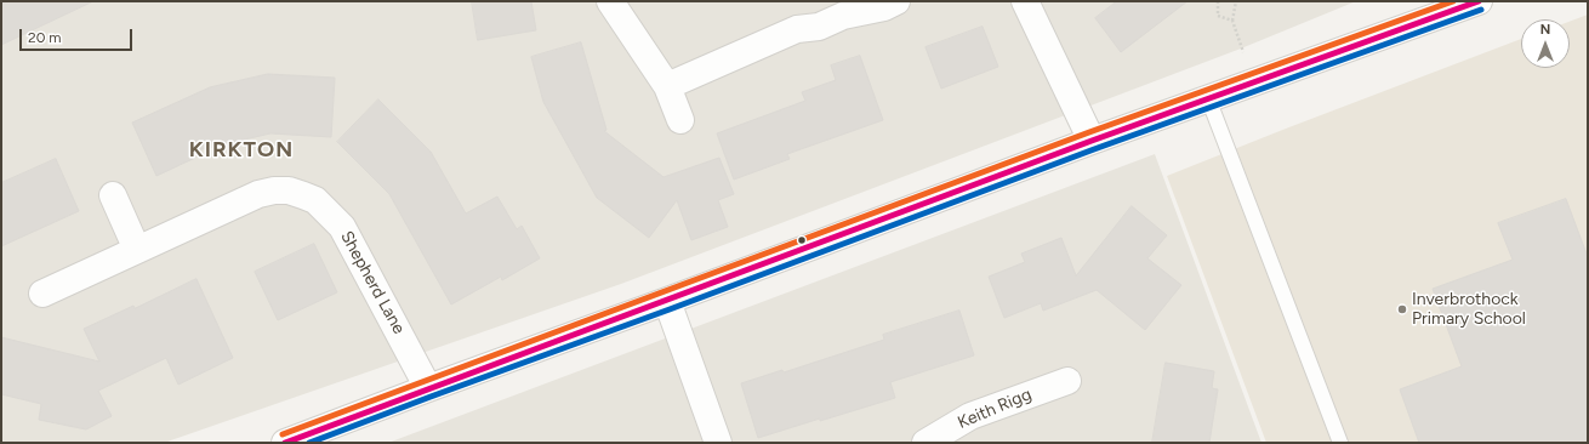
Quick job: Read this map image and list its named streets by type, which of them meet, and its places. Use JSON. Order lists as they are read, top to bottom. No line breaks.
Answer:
{"streets":{"street":["Shepherd Lane","Keith Rigg"]},"districts":["KIRKTON"],"places":["Inverbrothock Primary School"],"scale_bar":"20 m","north":"top"}
